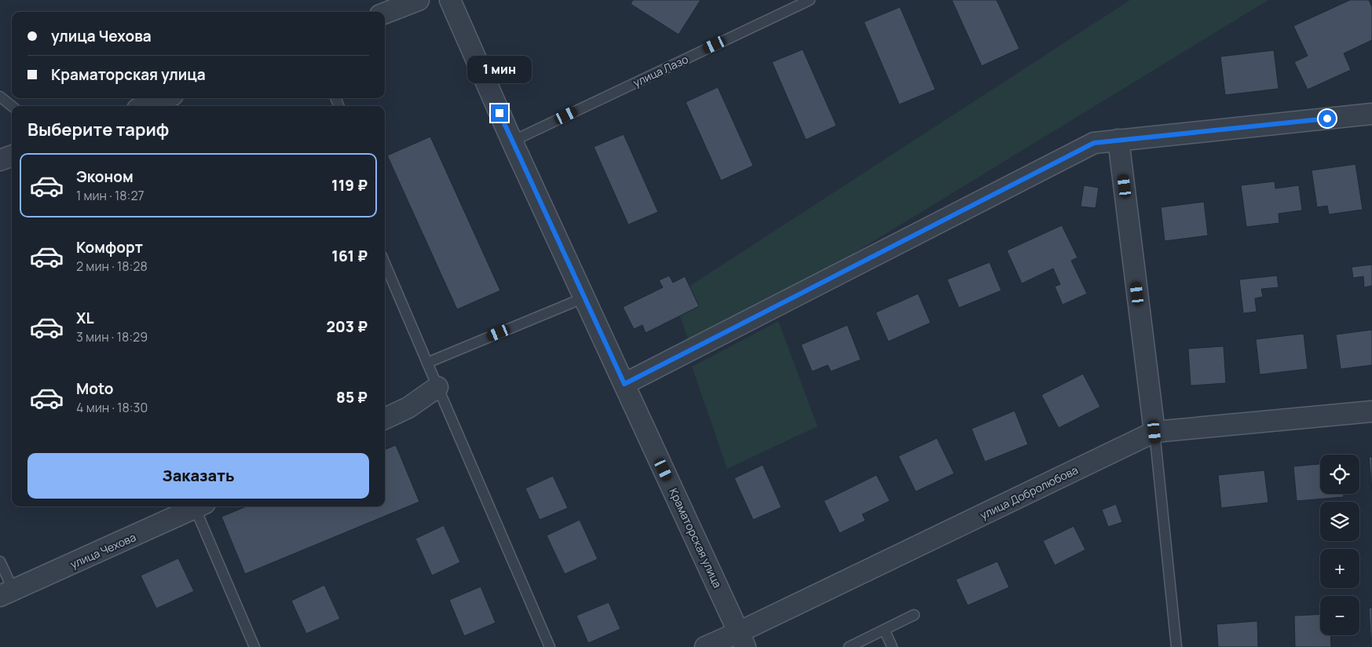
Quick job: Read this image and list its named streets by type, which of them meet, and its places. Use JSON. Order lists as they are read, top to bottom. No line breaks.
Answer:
{"streets":{"street":["улица Добролюбова","Краматорская улица","улица Чехова"],"lane":["улица Лазо"]},"crossings":[["улица Лазо","Краматорская улица"],["улица Добролюбова","Краматорская улица"]],"page":{"banner":["улица Чехова","Краматорская улица"],"bubble":"1 мин","heading":"Выберите тариф","list":[{"name":"Эконом","note":"1 мин · 18:27","value":"119 ₽"},{"name":"Комфорт","note":"2 мин · 18:28","value":"161 ₽"},{"name":"XL","note":"3 мин · 18:29","value":"203 ₽"},{"name":"Moto","note":"4 мин · 18:30","value":"85 ₽"}],"buttons":"Заказать","map_buttons":["+","−"]}}
